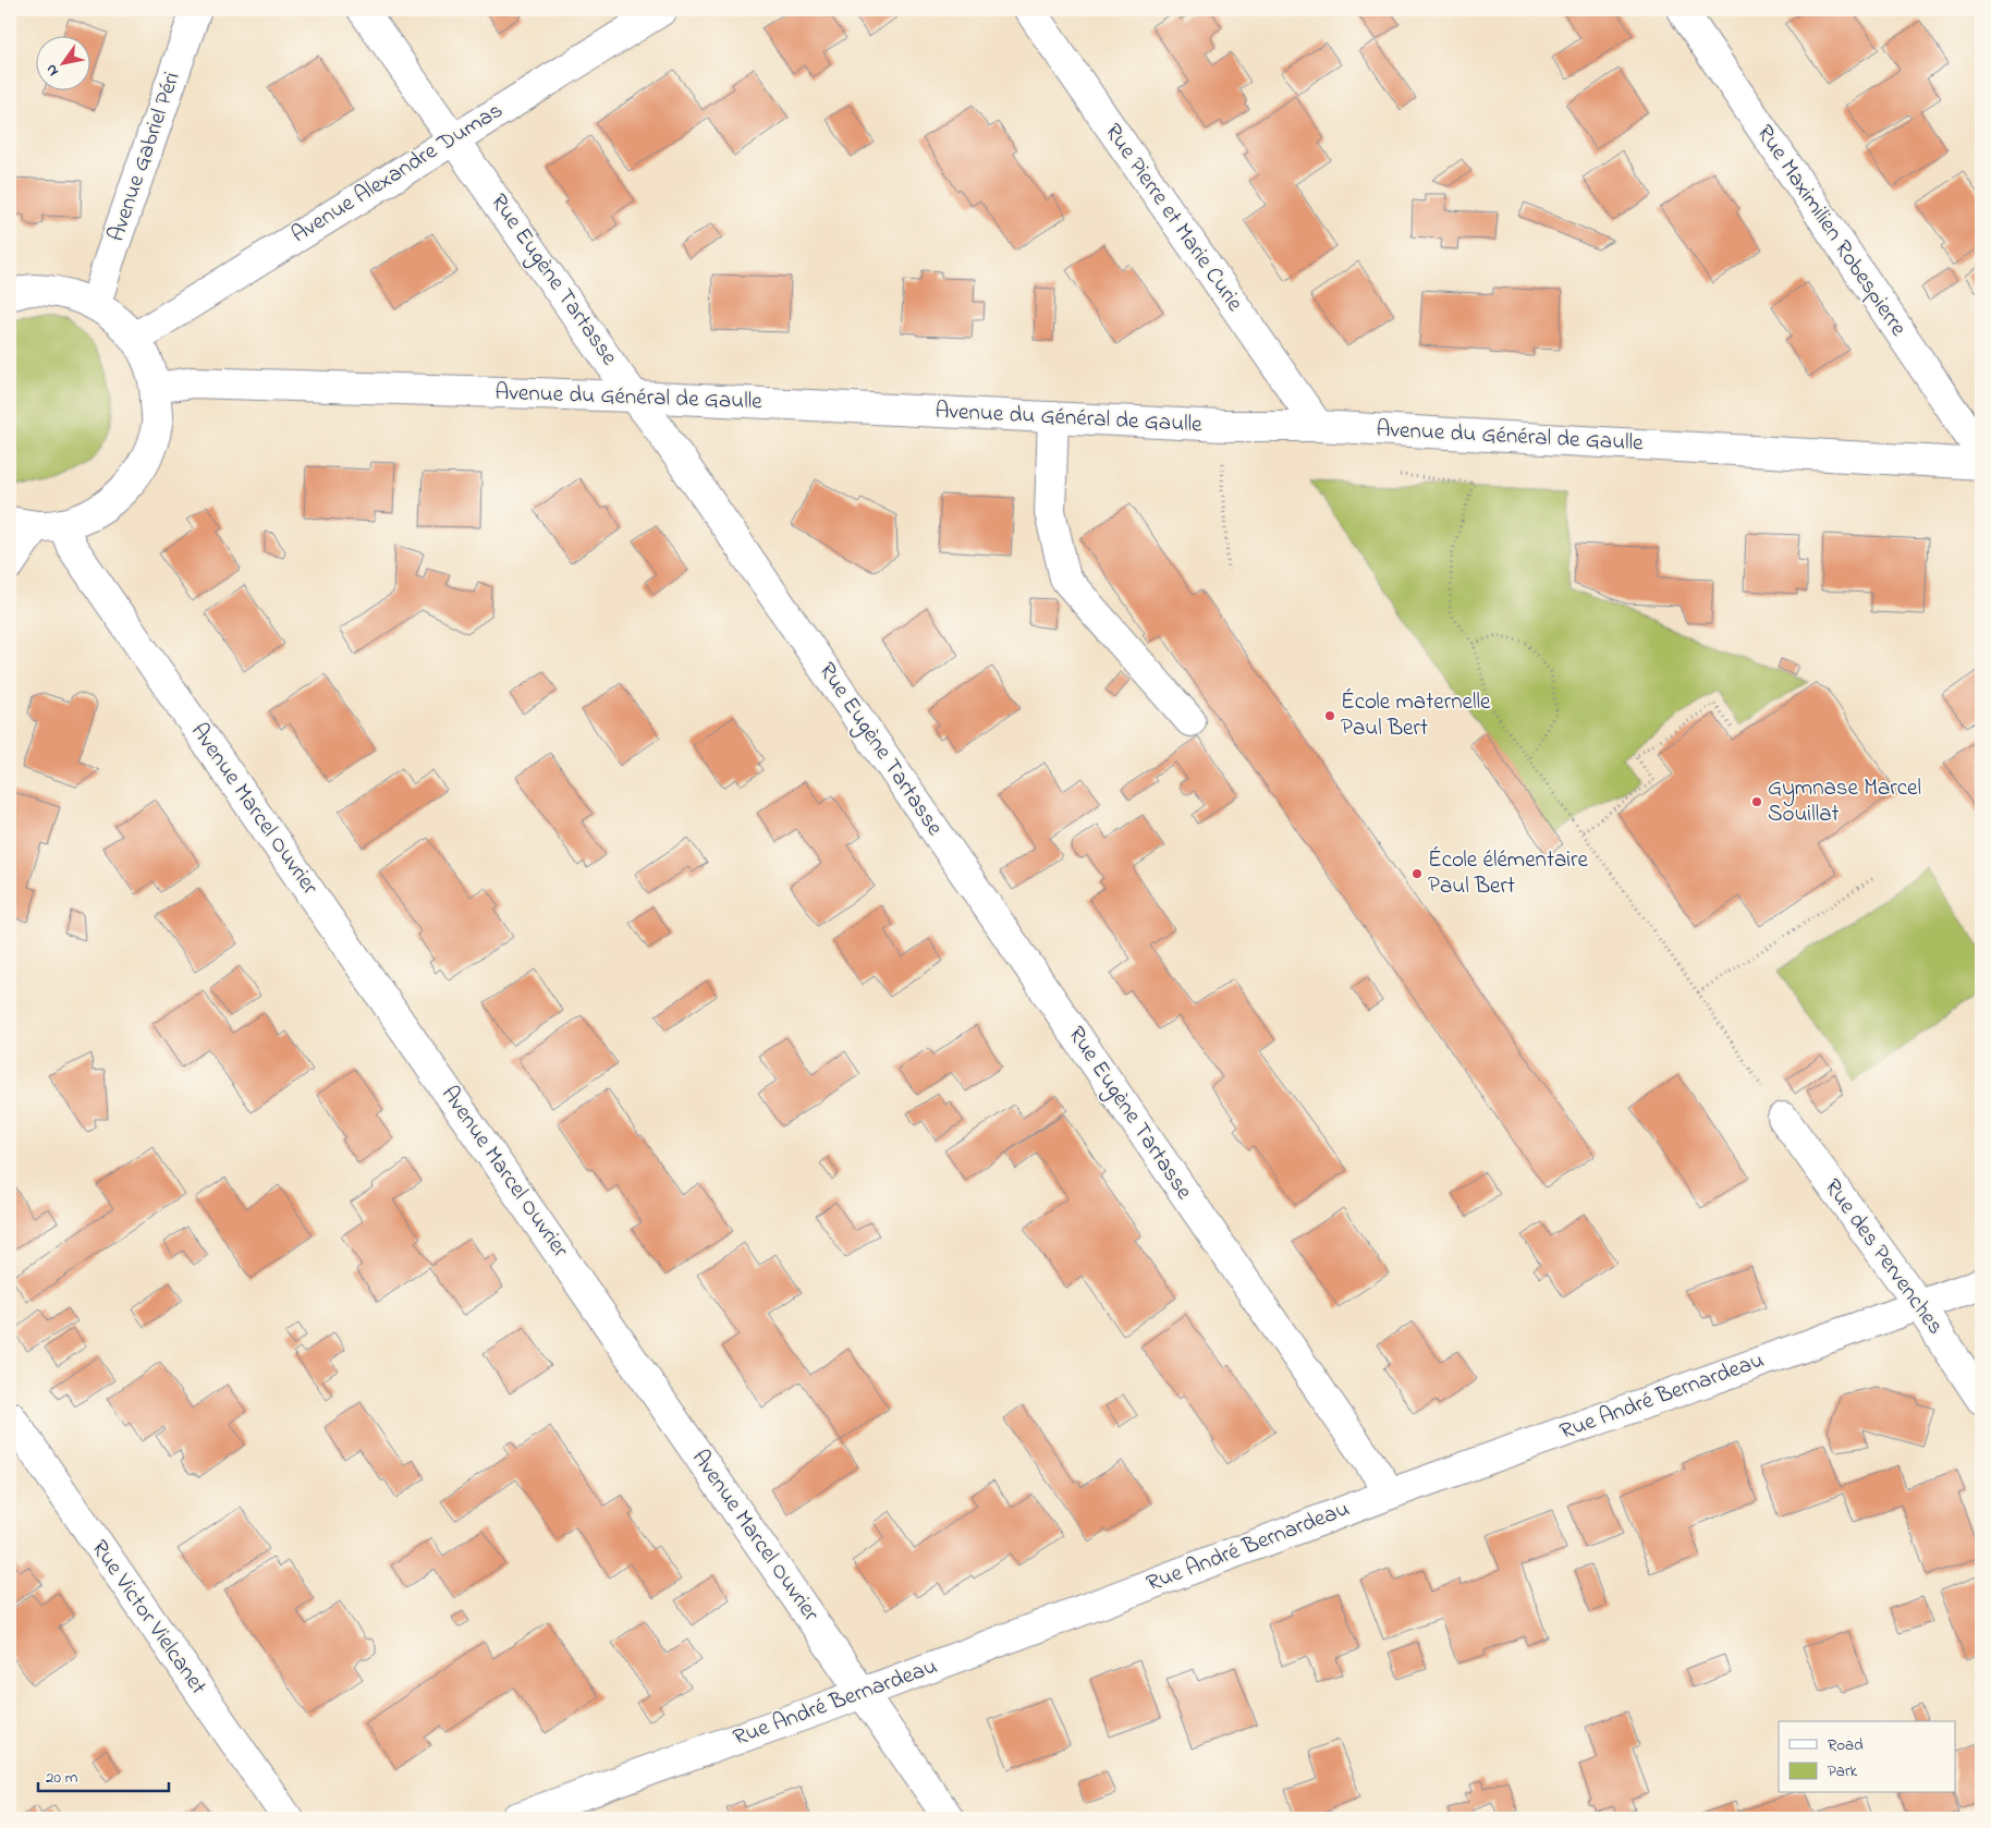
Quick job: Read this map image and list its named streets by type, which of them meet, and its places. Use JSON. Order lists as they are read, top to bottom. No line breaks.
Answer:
{"streets":{"street":["Avenue Gabriel Péri","Avenue Alexandre Dumas","Rue Pierre et Marie Curie","Rue Maximilien Robespierre","Rue Eugène Tartasse","Avenue du Général de Gaulle","Avenue Marcel Ouvrier","Rue des Pervenches","Rue André Bernardeau","Rue Victor Vielcanet"]},"crossings":[["Avenue Alexandre Dumas","Rue Eugène Tartasse"],["Rue Pierre et Marie Curie","Avenue du Général de Gaulle"],["Rue Eugène Tartasse","Avenue du Général de Gaulle"],["Rue Eugène Tartasse","Rue André Bernardeau"],["Avenue Marcel Ouvrier","Rue André Bernardeau"],["Rue des Pervenches","Rue André Bernardeau"]],"places":["École maternelle Paul Bert","Gymnase Marcel Souillat","École élémentaire Paul Bert"],"legend":["Road","Park"],"scale_bar":"20 m","north":"bottom left"}
